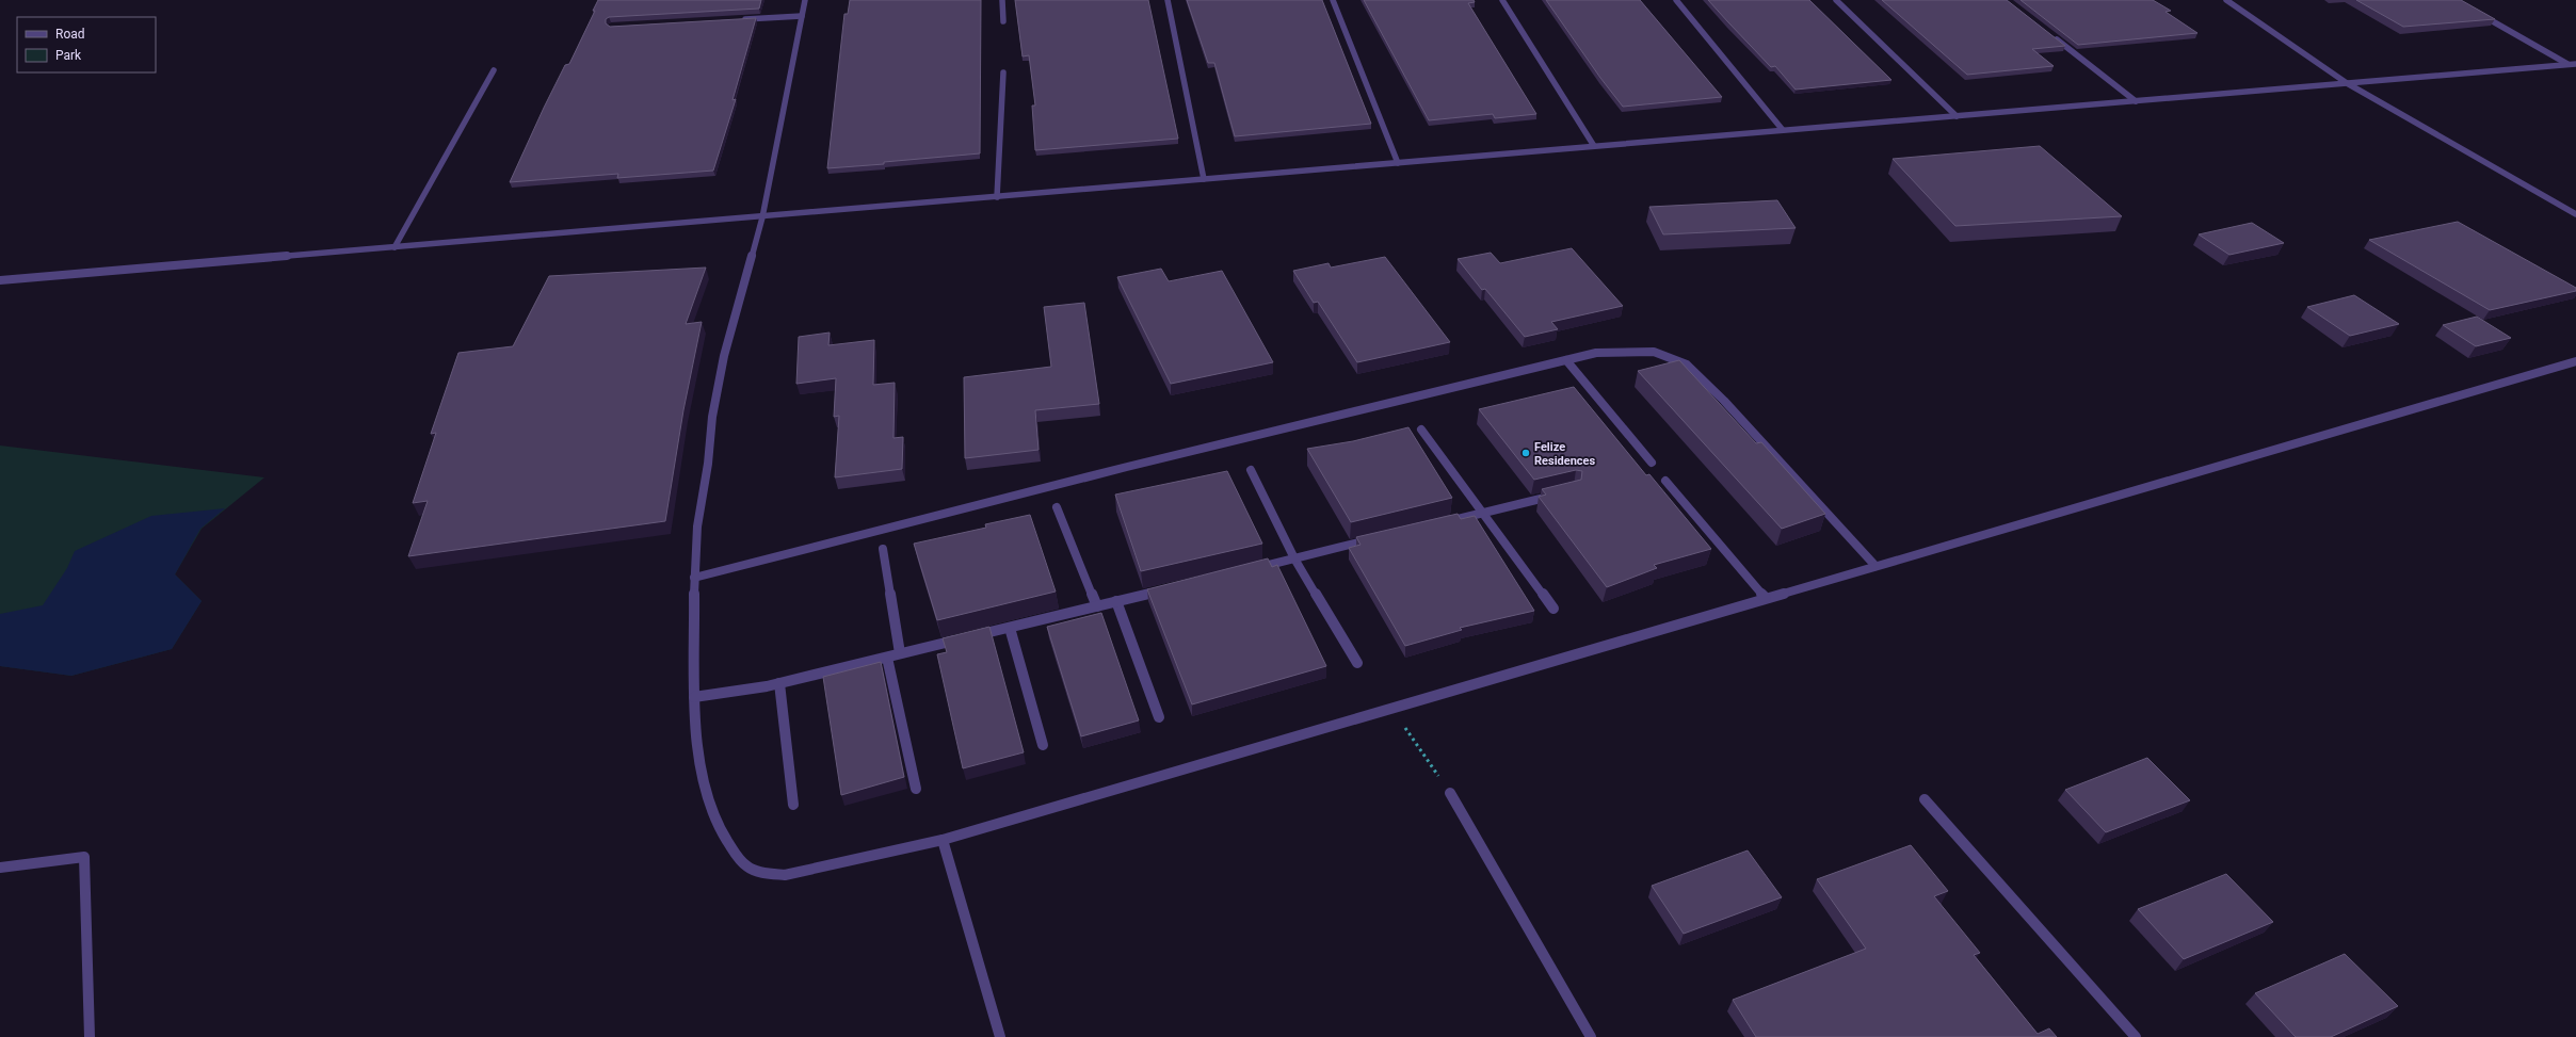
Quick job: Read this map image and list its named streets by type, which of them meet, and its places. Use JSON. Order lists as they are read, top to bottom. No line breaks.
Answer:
{"places":["Felize Residences"],"legend":["Road","Park"]}
